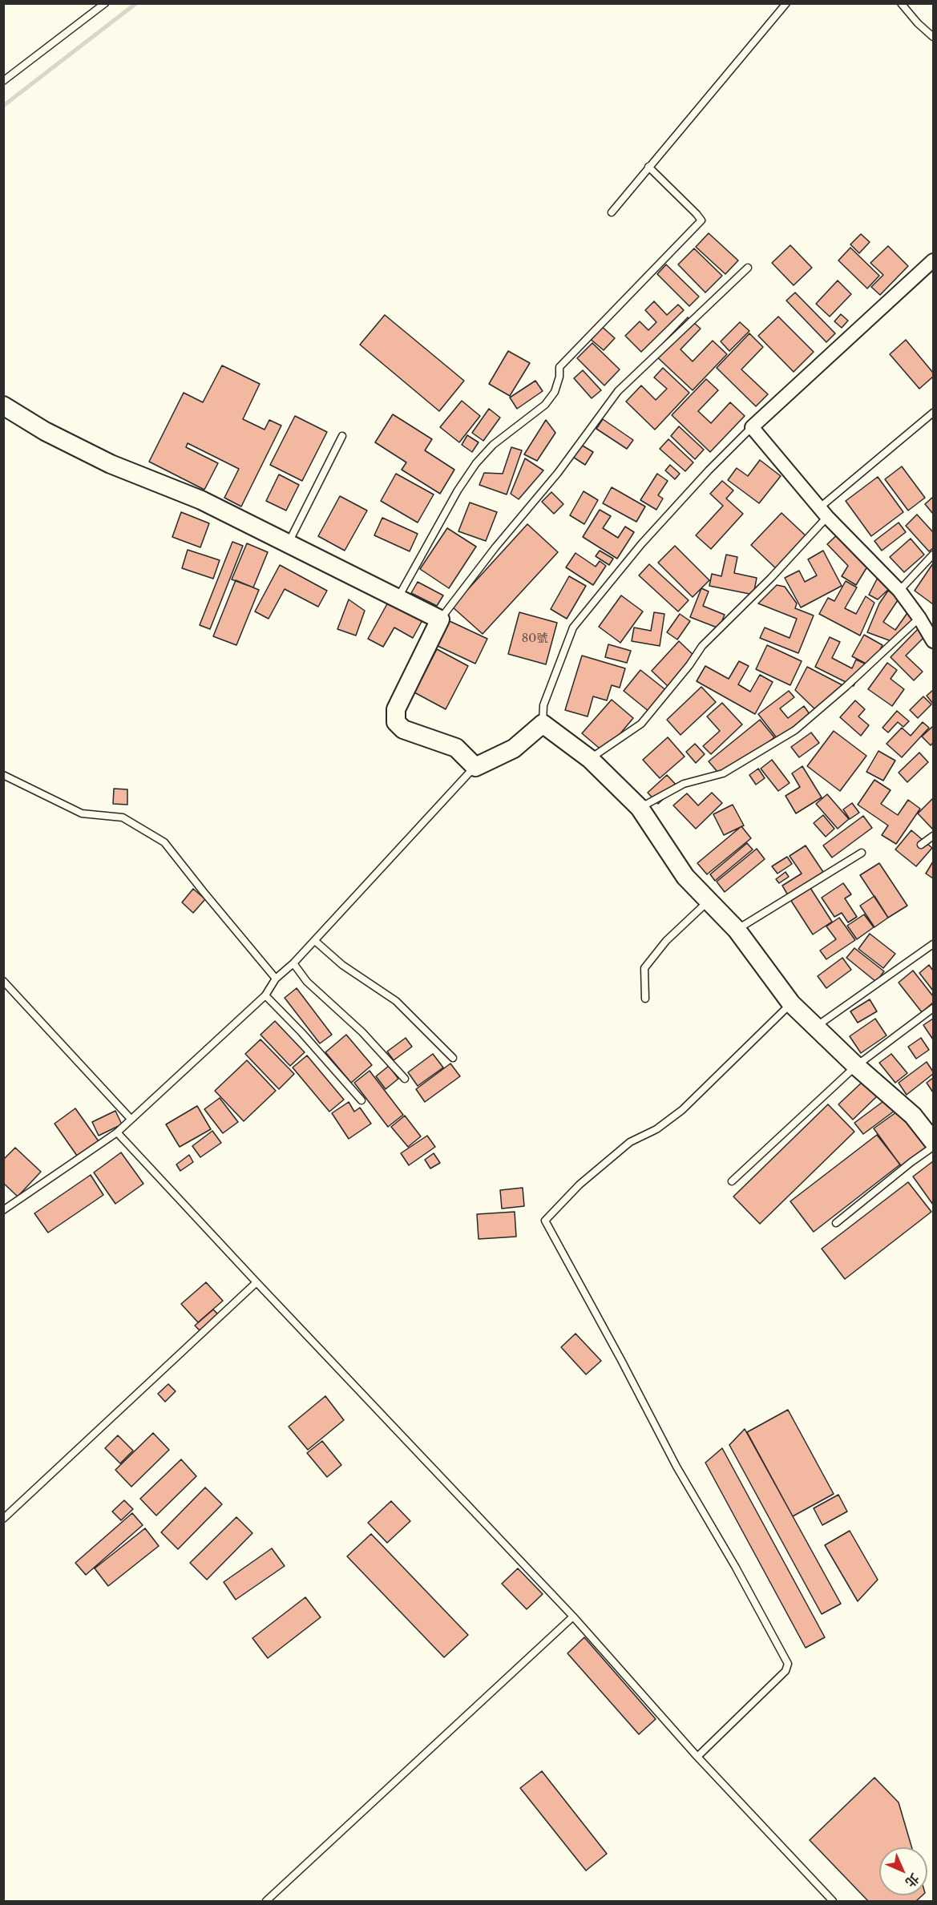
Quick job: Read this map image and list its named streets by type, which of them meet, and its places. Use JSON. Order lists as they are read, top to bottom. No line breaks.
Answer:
{"house_numbers":["80號"],"north":"bottom right"}
